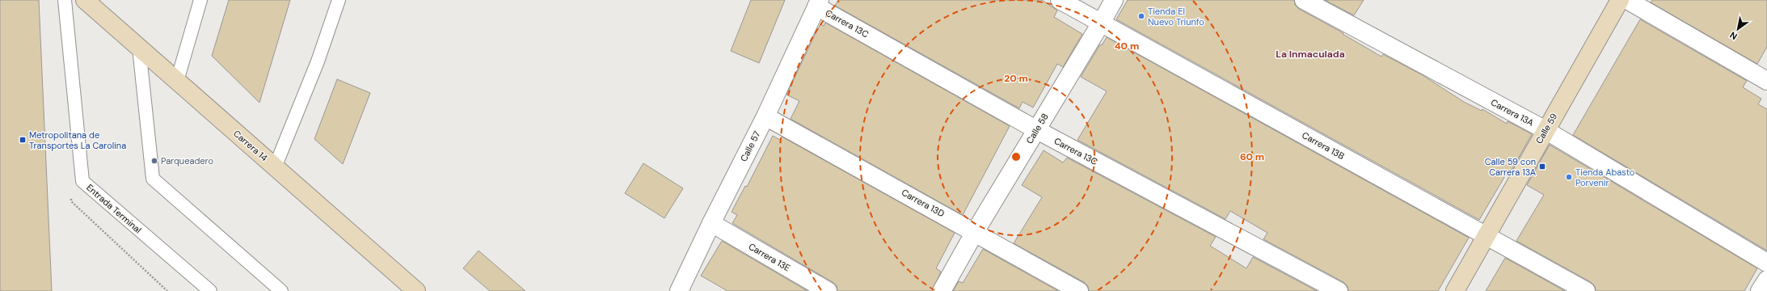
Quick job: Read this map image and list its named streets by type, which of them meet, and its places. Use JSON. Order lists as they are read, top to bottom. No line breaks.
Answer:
{"streets":{"main road":["Calle 59","Carrera 14"],"street":["Carrera 13C","Carrera 13A","Calle 58","Carrera 13B","Calle 57","Carrera 13D","Carrera 13E"],"lane":["Entrada Terminal"]},"crossings":[["Carrera 13C","Calle 58"],["Carrera 13C","Calle 57"],["Carrera 13A","Calle 59"],["Calle 58","Carrera 13B"],["Calle 58","Carrera 13D"],["Calle 59","Carrera 13B"],["Calle 57","Carrera 13D"],["Calle 57","Carrera 13E"]],"districts":["La Inmaculada"],"places":{"other":["Tienda El Nuevo Triunfo","Parqueadero","Tienda Abasto Porvenir"],"transit":["Metropolitana de Transportes La Carolina","Calle 59 con Carrera 13A"]},"north":"bottom left","rings":["40 m","20 m","60 m"]}
